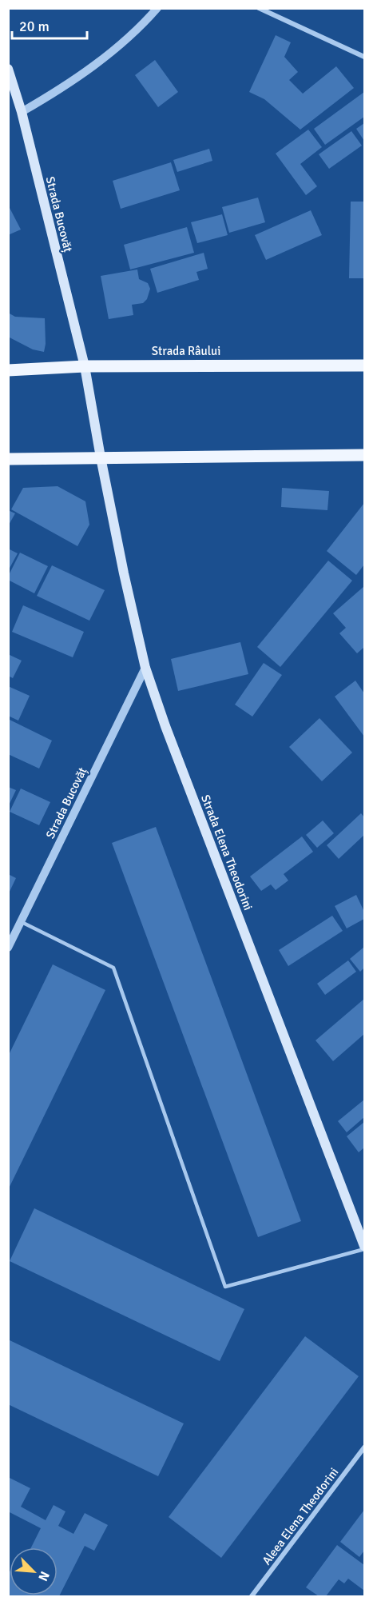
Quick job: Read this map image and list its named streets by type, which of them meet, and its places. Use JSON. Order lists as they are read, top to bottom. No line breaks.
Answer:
{"streets":{"main road":["Strada Bucovăț","Strada Râului","Strada Elena Theodorini"],"street":["Aleea Elena Theodorini"]},"crossings":[["Strada Bucovăț","Strada Râului"],["Strada Bucovăț","Strada Elena Theodorini"]],"scale_bar":"20 m","north":"bottom right"}
